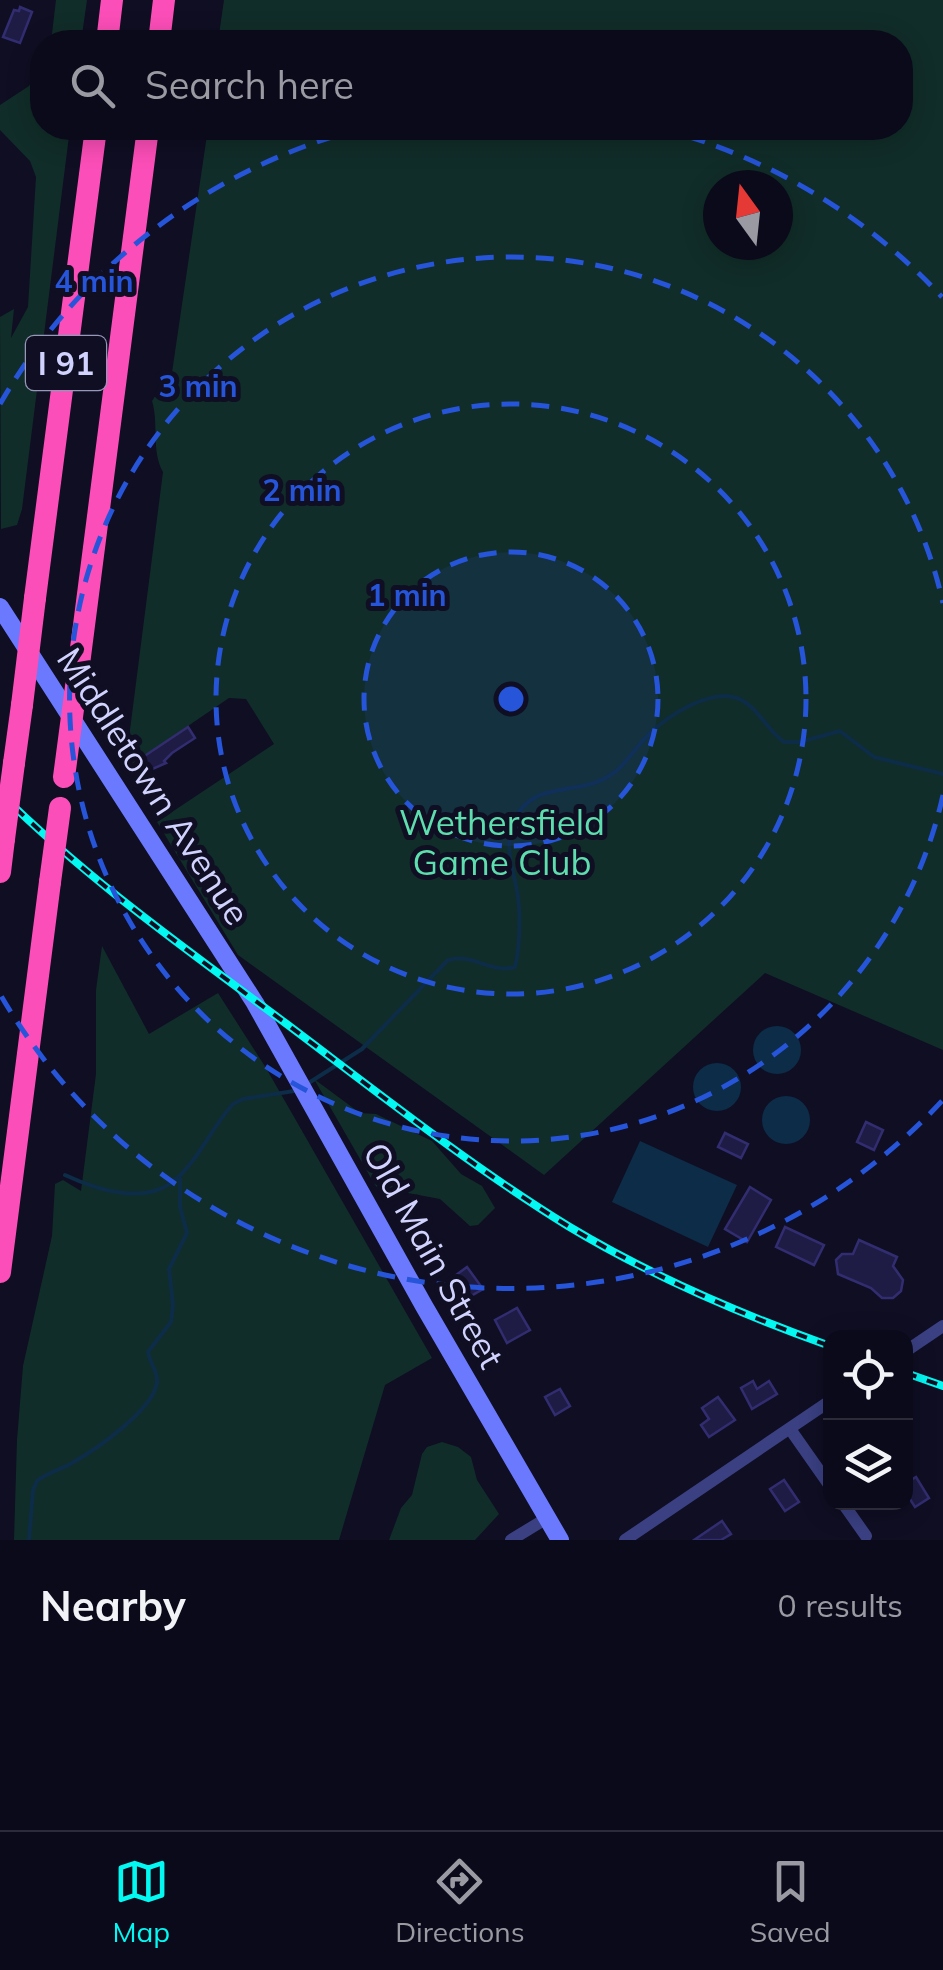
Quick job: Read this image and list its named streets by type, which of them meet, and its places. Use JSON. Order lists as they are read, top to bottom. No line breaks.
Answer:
{"streets":{"highway":["I 91"],"street":["Middletown Avenue","Old Main Street"]},"crossings":[["Middletown Avenue","Old Main Street"]],"parks":["Wethersfield Game Club"],"north":"top","page":{"search":"Search here","heading":["Nearby","0 results"],"nav":["Map","Directions","Saved"]},"rings":["4 min","3 min","2 min","1 min"]}
